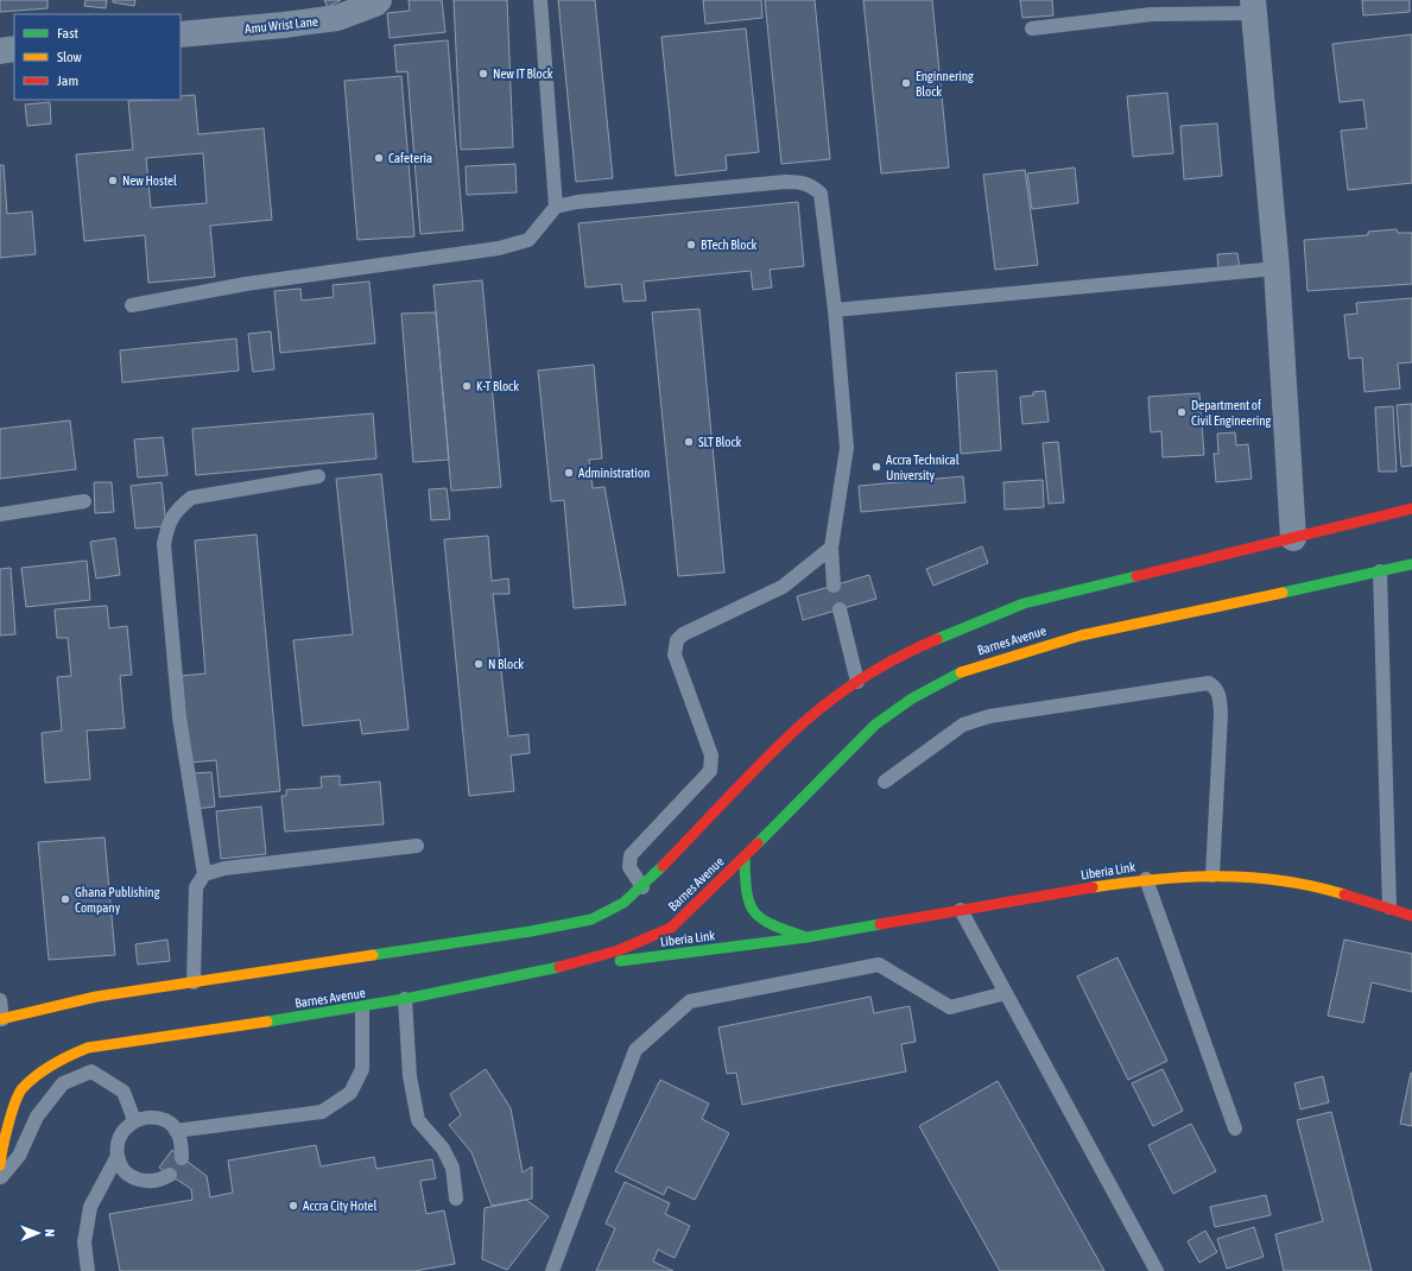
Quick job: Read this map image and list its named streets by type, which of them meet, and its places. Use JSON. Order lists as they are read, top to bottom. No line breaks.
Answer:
{"streets":{"main road":["Barnes Avenue","Liberia Link"],"street":["Amu Wrist Lane"]},"crossings":[["Barnes Avenue","Liberia Link"]],"places":["New IT Block","Enginnering Block","Cafeteria","New Hostel","BTech Block","K-T Block","Department of Civil Engineering","SLT Block","Accra Technical University","Administration","N Block","Ghana Publishing Company","Accra City Hotel"],"legend":["Fast","Slow","Jam"],"north":"right"}
